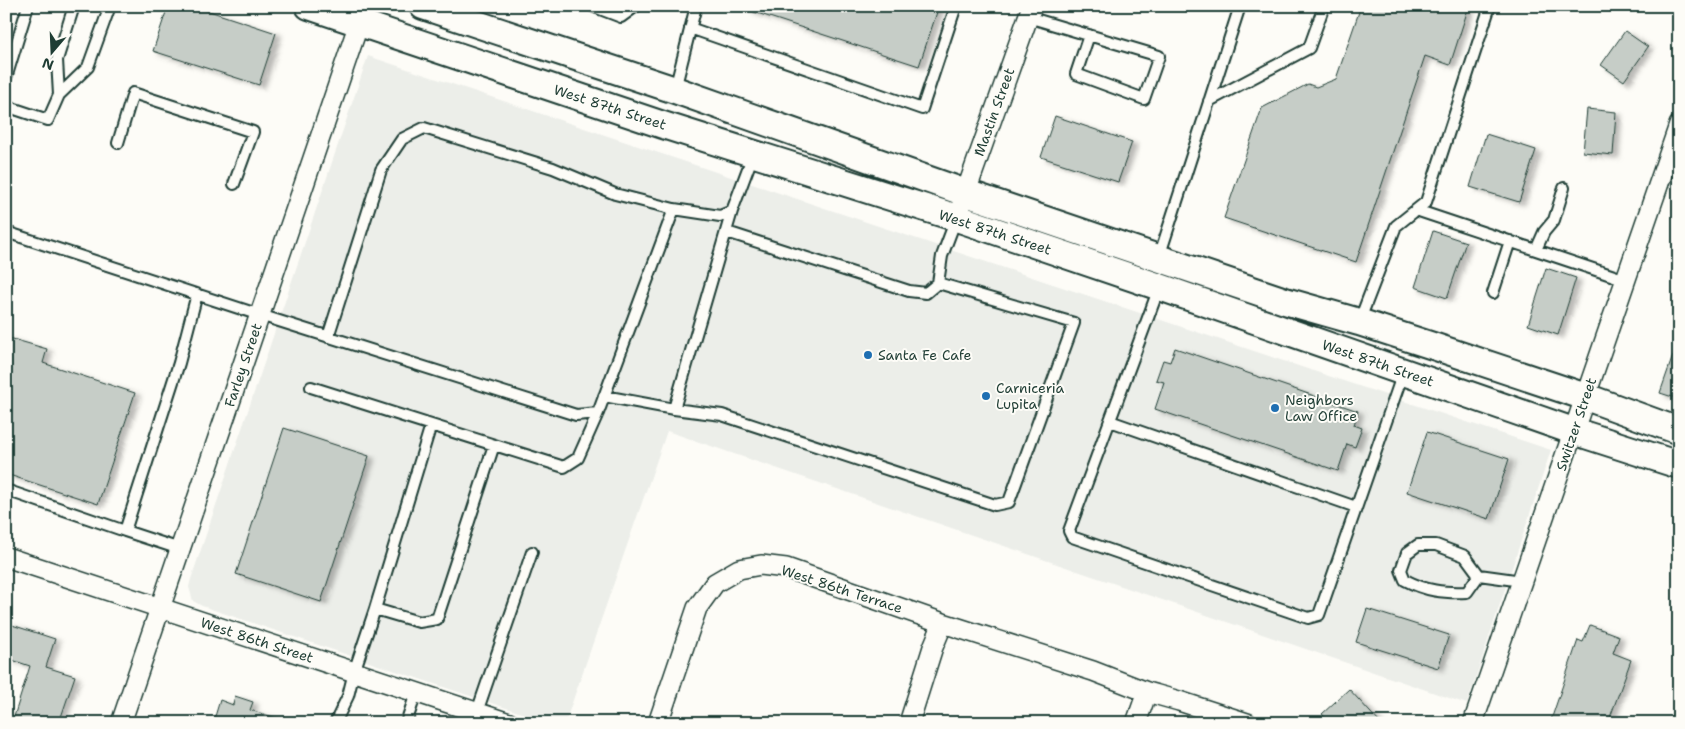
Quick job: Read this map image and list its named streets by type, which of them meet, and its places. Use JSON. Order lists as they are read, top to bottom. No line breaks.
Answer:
{"streets":{"main road":["West 87th Street"],"street":["Mastin Street","Farley Street","Switzer Street","West 86th Terrace","West 86th Street"]},"crossings":[["West 87th Street","Mastin Street"],["West 87th Street","Farley Street"],["West 87th Street","Switzer Street"],["Farley Street","West 86th Street"]],"places":["Santa Fe Cafe","Carniceria Lupita","Neighbors Law Office"],"north":"bottom"}
